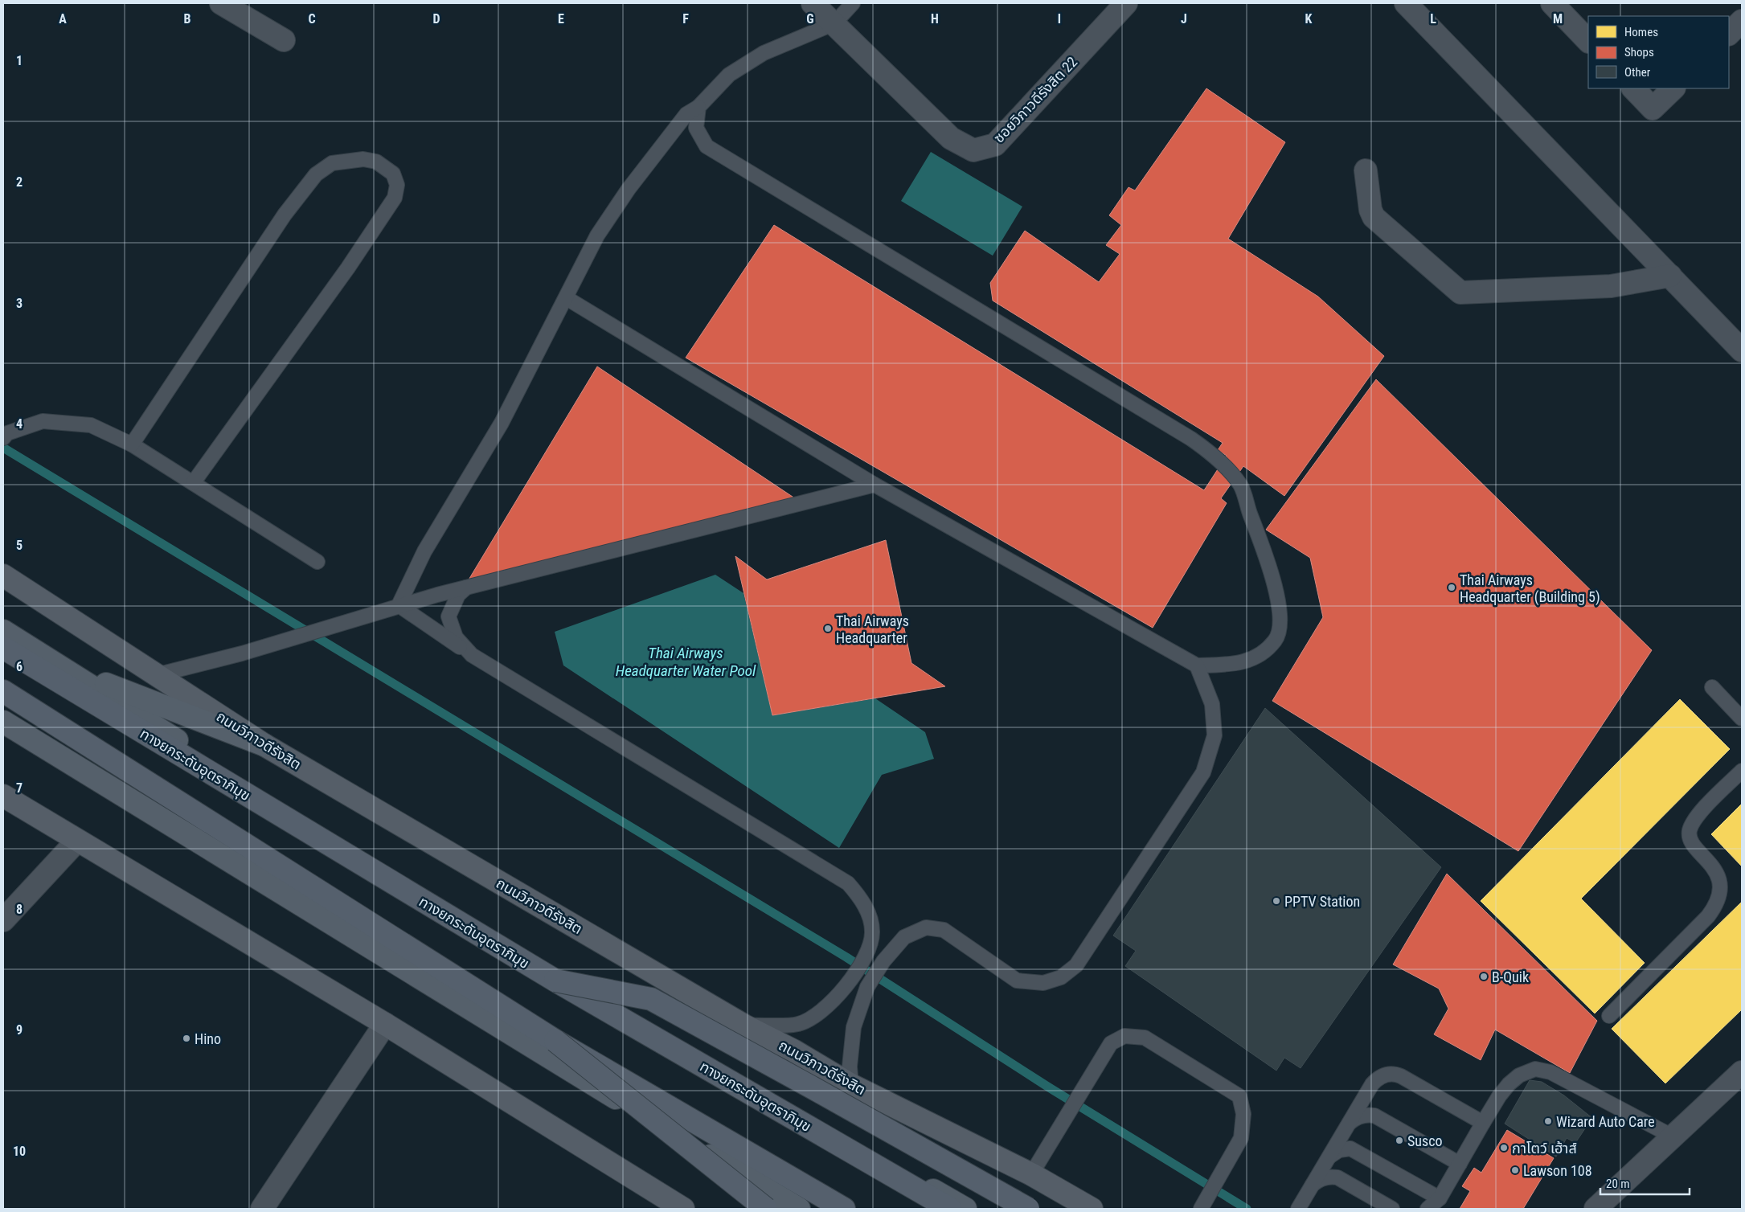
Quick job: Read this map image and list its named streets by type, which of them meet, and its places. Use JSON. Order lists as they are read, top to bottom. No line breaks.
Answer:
{"streets":{"highway":["ทางยกระดับอุตราภิมุข"],"main road":["ถนนวิภาวดีรังสิต"],"street":["ซอยวิภาวดีรังสิต 22"]},"water":["Thai Airways Headquarter Water Pool"],"places":["Thai Airways Headquarter (Building 5)","Thai Airways Headquarter","PPTV Station","B-Quik","Hino","Wizard Auto Care","Susco","กาโตว์ เฮ้าส์","Lawson 108"],"legend":["Homes","Shops","Other"],"scale_bar":"20 m","grid":{"columns":["A","B","C","D","E","F","G","H","I","J","K","L","M"],"rows":["1","2","3","4","5","6","7","8","9","10"]}}
